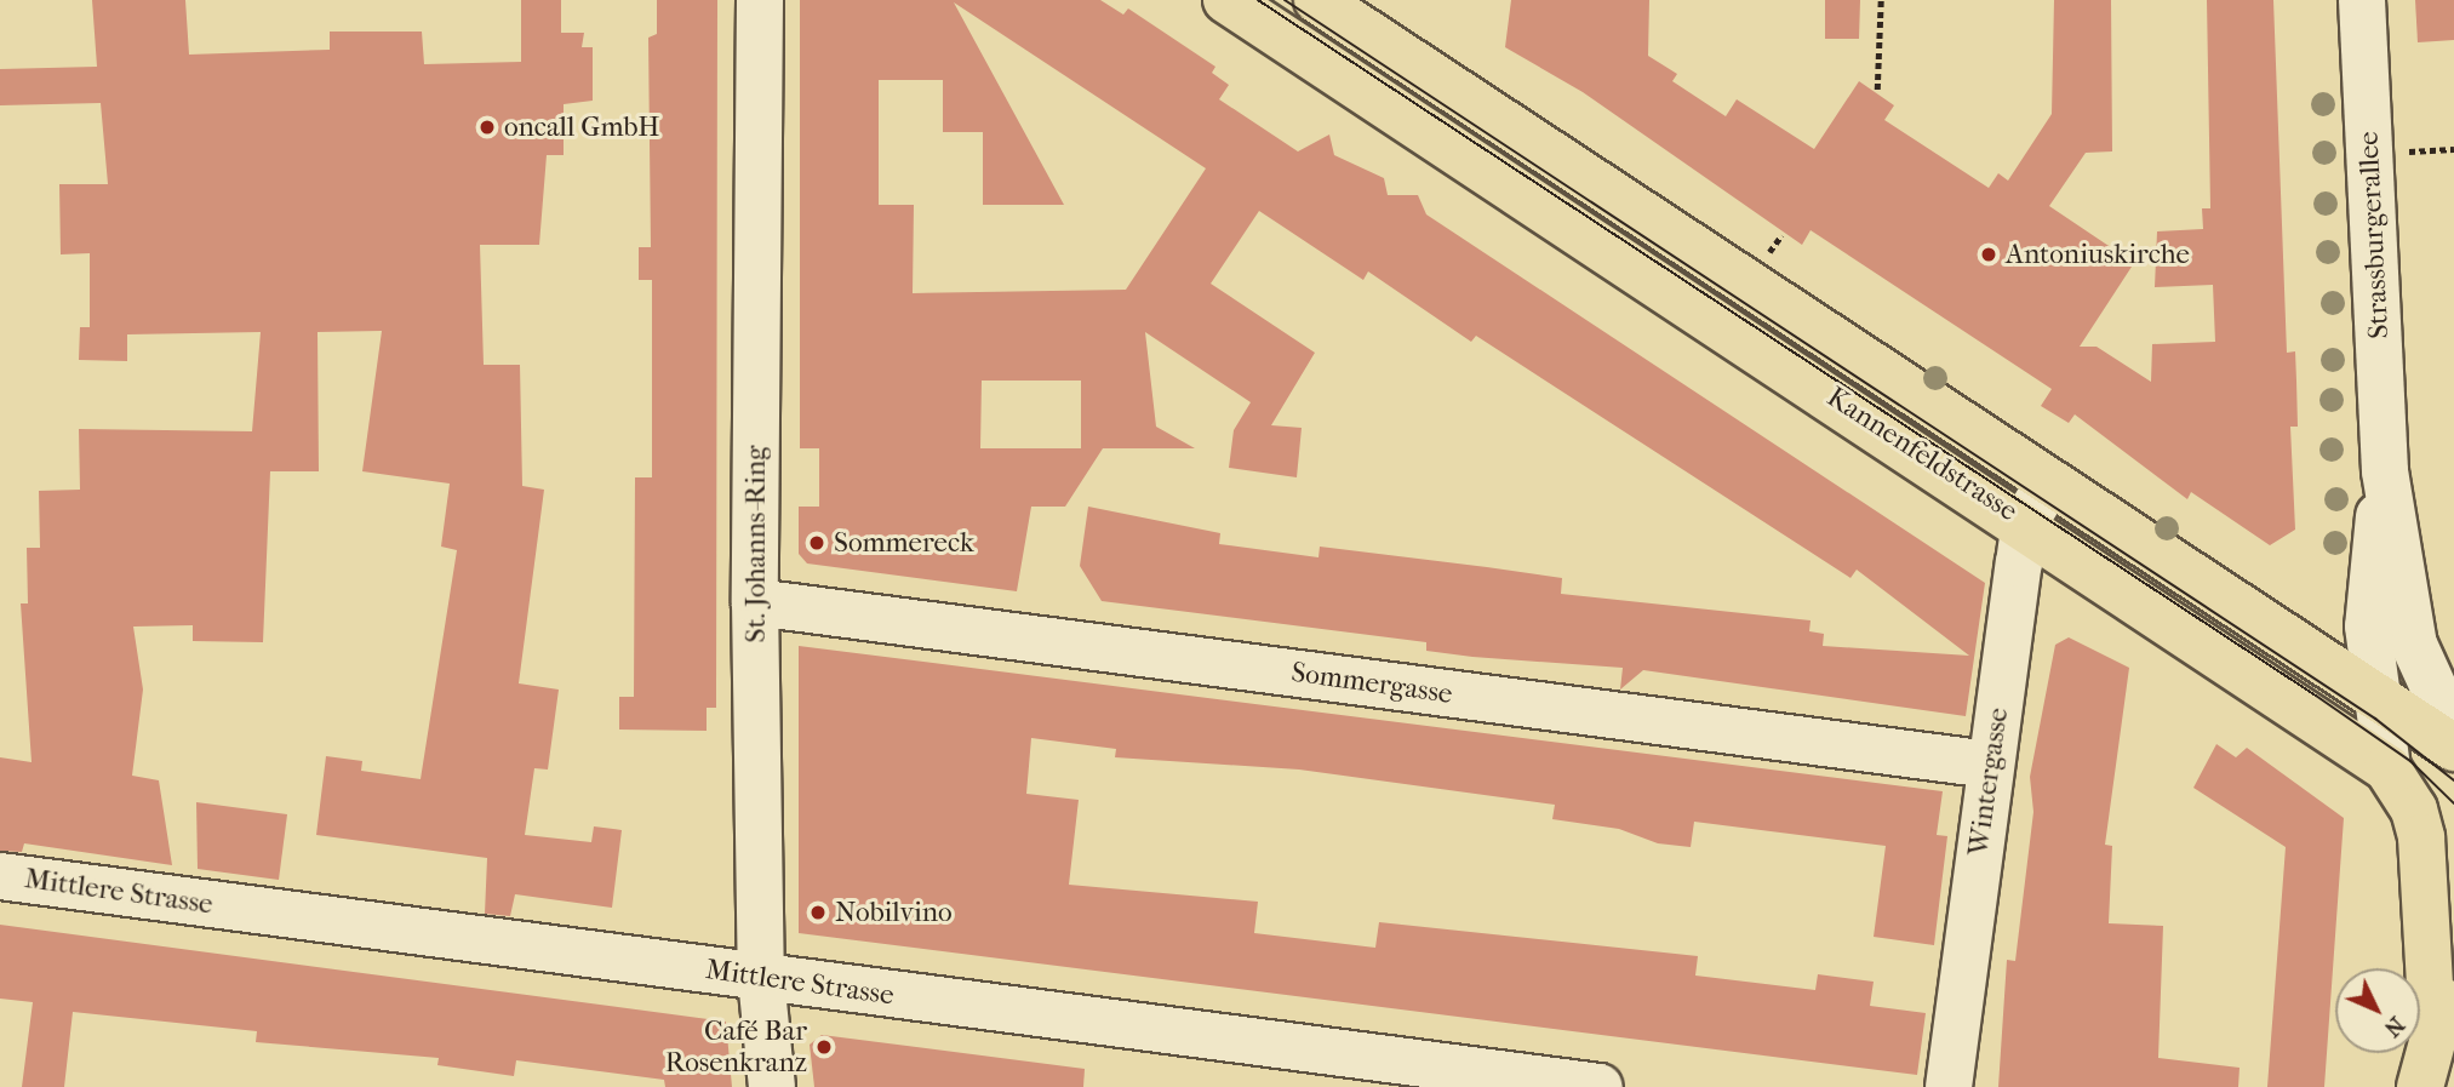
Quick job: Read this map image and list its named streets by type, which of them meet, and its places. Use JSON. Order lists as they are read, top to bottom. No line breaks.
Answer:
{"streets":{"main road":["Kannenfeldstrasse"],"street":["Strassburgerallee","St. Johanns-Ring","Sommergasse","Wintergasse","Mittlere Strasse"]},"crossings":[["Strassburgerallee","Kannenfeldstrasse"],["Kannenfeldstrasse","Wintergasse"],["St. Johanns-Ring","Sommergasse"],["St. Johanns-Ring","Mittlere Strasse"],["Sommergasse","Wintergasse"]],"places":["oncall GmbH","Antoniuskirche","Sommereck","Nobilvino","Café Bar Rosenkranz"],"north":"bottom right"}
